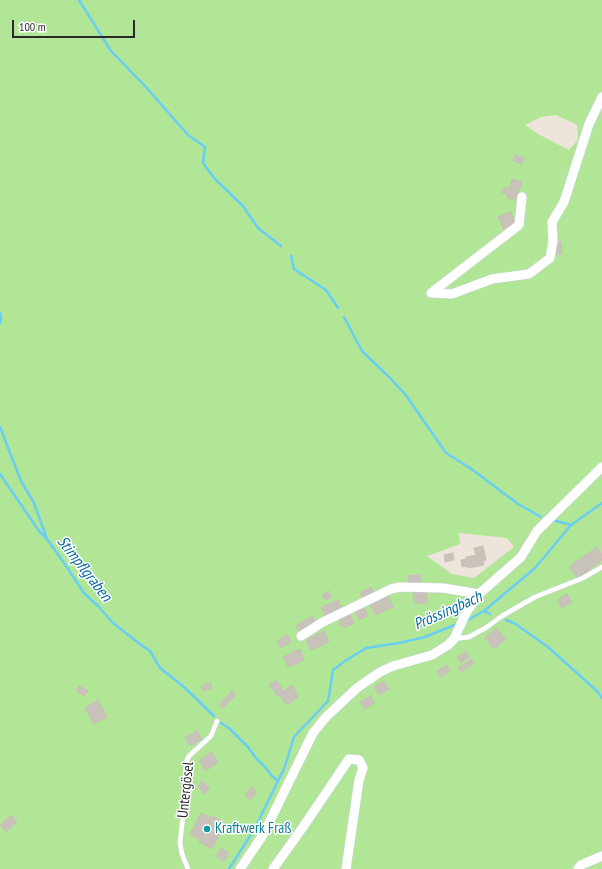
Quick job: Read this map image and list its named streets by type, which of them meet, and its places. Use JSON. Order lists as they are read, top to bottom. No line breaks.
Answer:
{"streets":{"lane":["Untergösel"]},"water":["Stimpflgraben","Prössingbach"],"places":["Kraftwerk Fraß"],"scale_bar":"100 m"}
